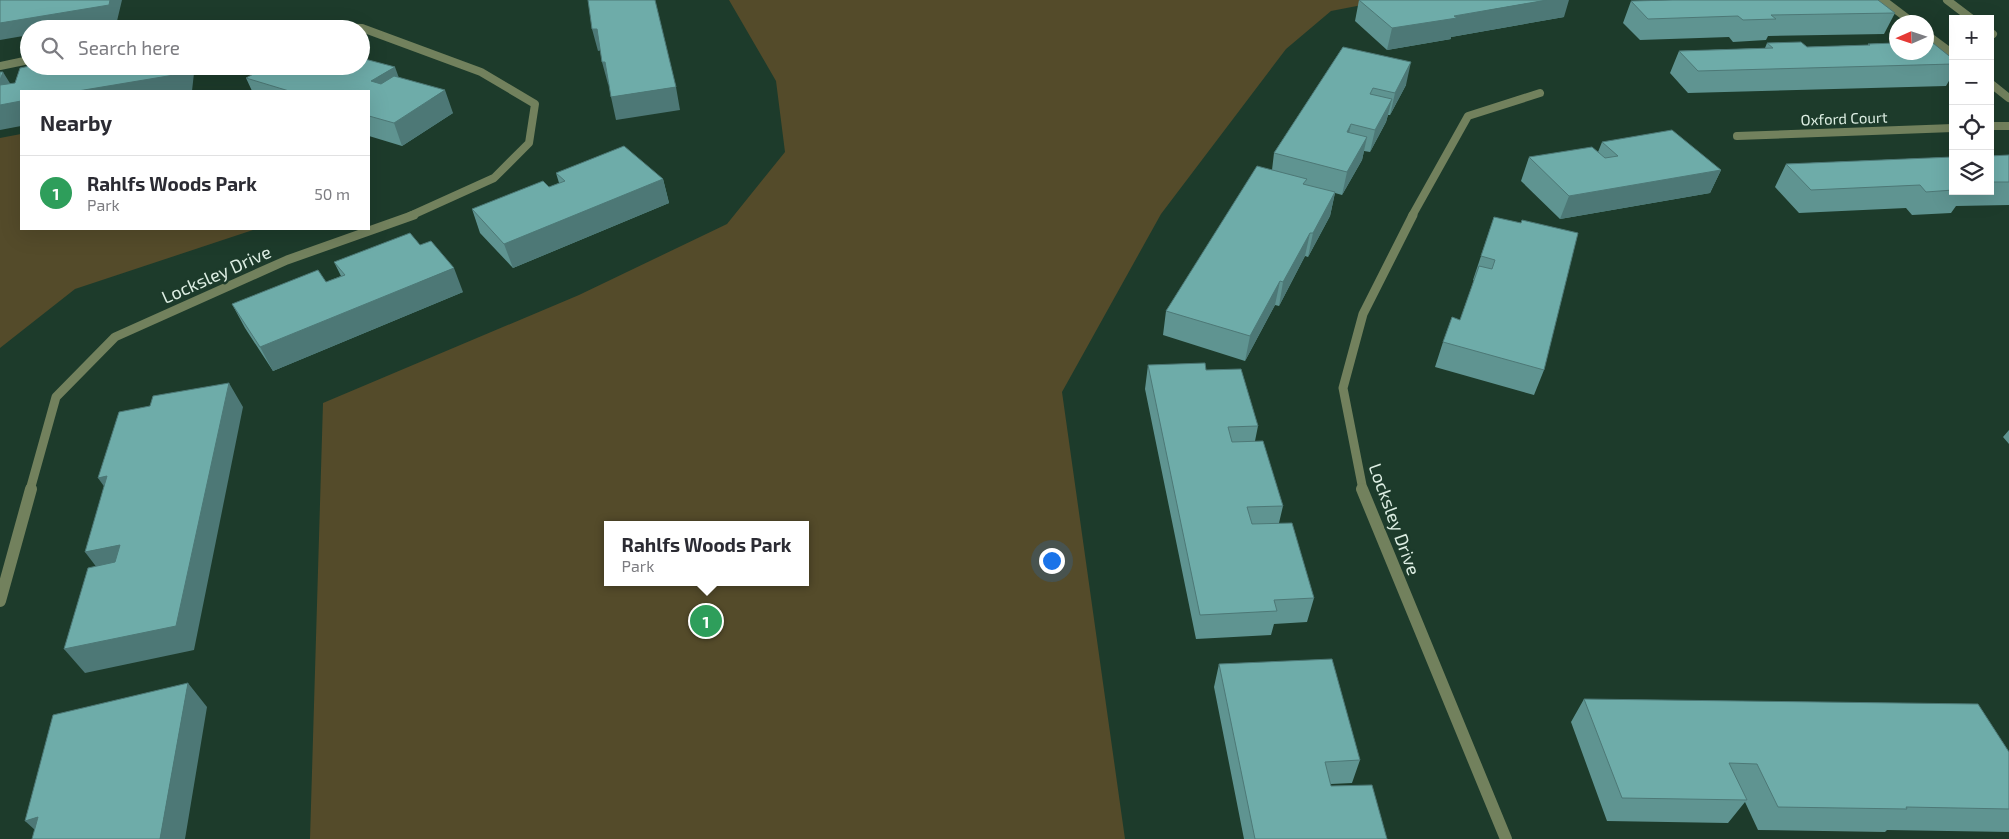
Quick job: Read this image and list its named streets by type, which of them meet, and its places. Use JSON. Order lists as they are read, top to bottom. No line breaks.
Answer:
{"streets":{"street":["Oxford Court","Locksley Drive"]},"north":"left","page":{"map_buttons":["+","−"],"search":"Search here","heading":"Nearby","list":[{"mark":"1","name":"Rahlfs Woods Park","note":"Park","value":"50 m"}],"popup":["Rahlfs Woods Park","Park"],"pins":"1"}}
